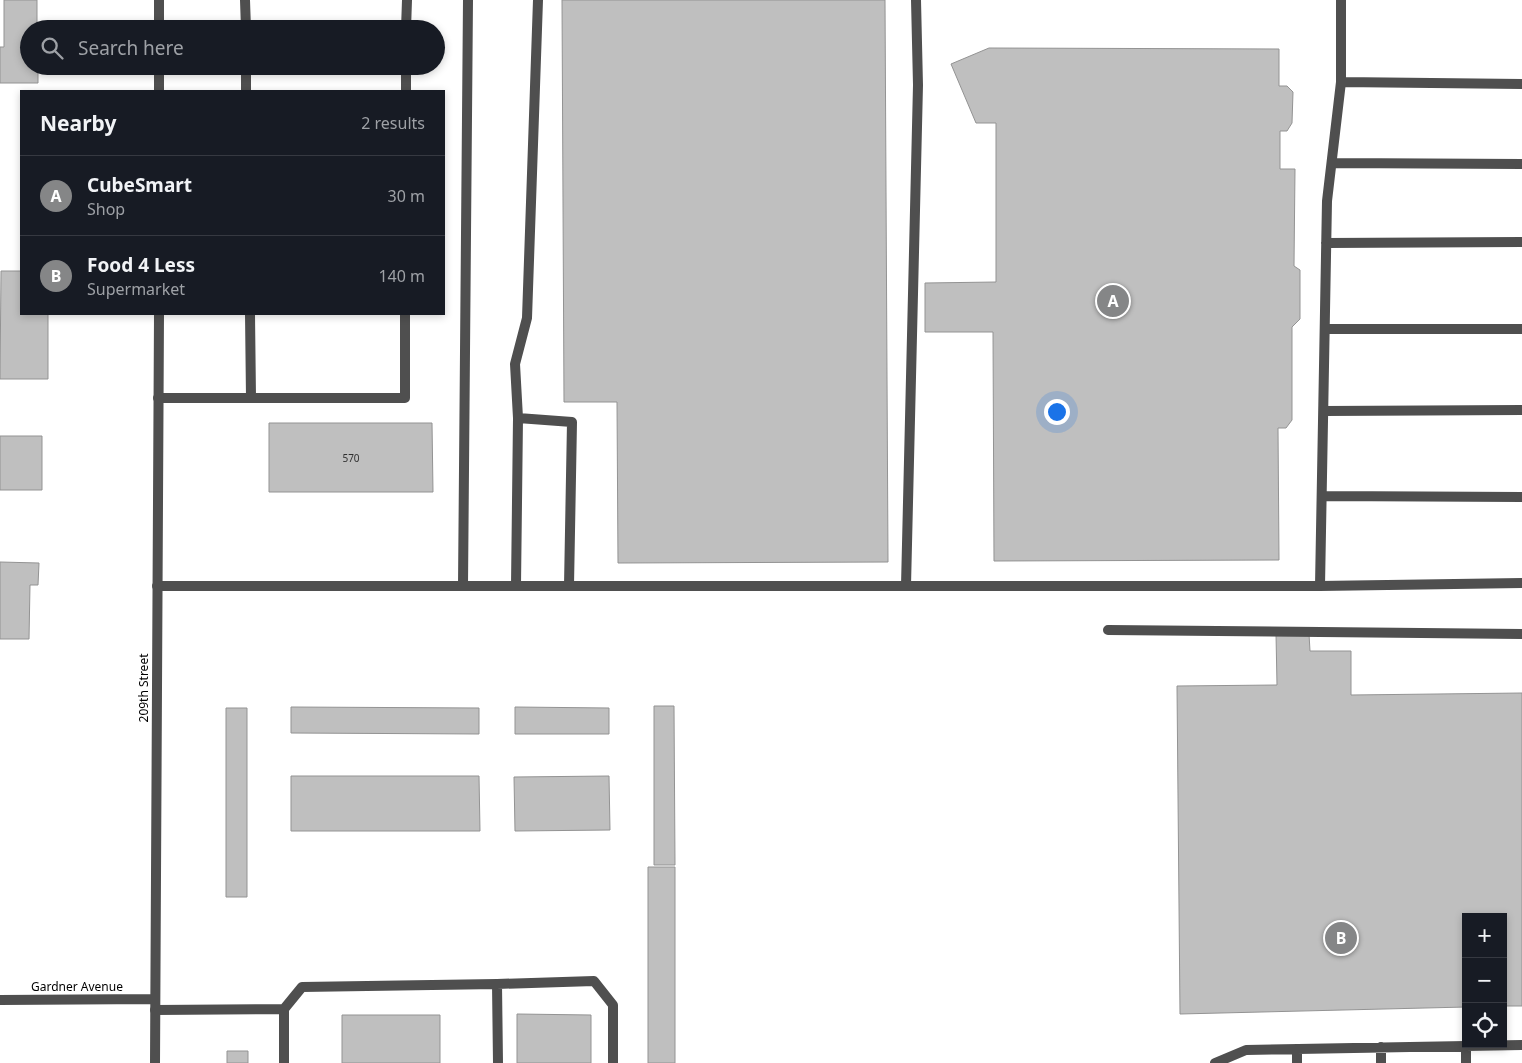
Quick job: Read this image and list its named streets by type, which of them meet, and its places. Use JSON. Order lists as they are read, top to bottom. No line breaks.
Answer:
{"streets":{"street":["209th Street","Gardner Avenue"]},"crossings":[["209th Street","Gardner Avenue"]],"house_numbers":["570"],"page":{"search":"Search here","heading":["Nearby","2 results"],"list":[{"mark":"A","name":"CubeSmart","note":"Shop","value":"30 m"},{"mark":"B","name":"Food 4 Less","note":"Supermarket","value":"140 m"}],"pins":["A","B"],"map_buttons":["+","−"]}}
